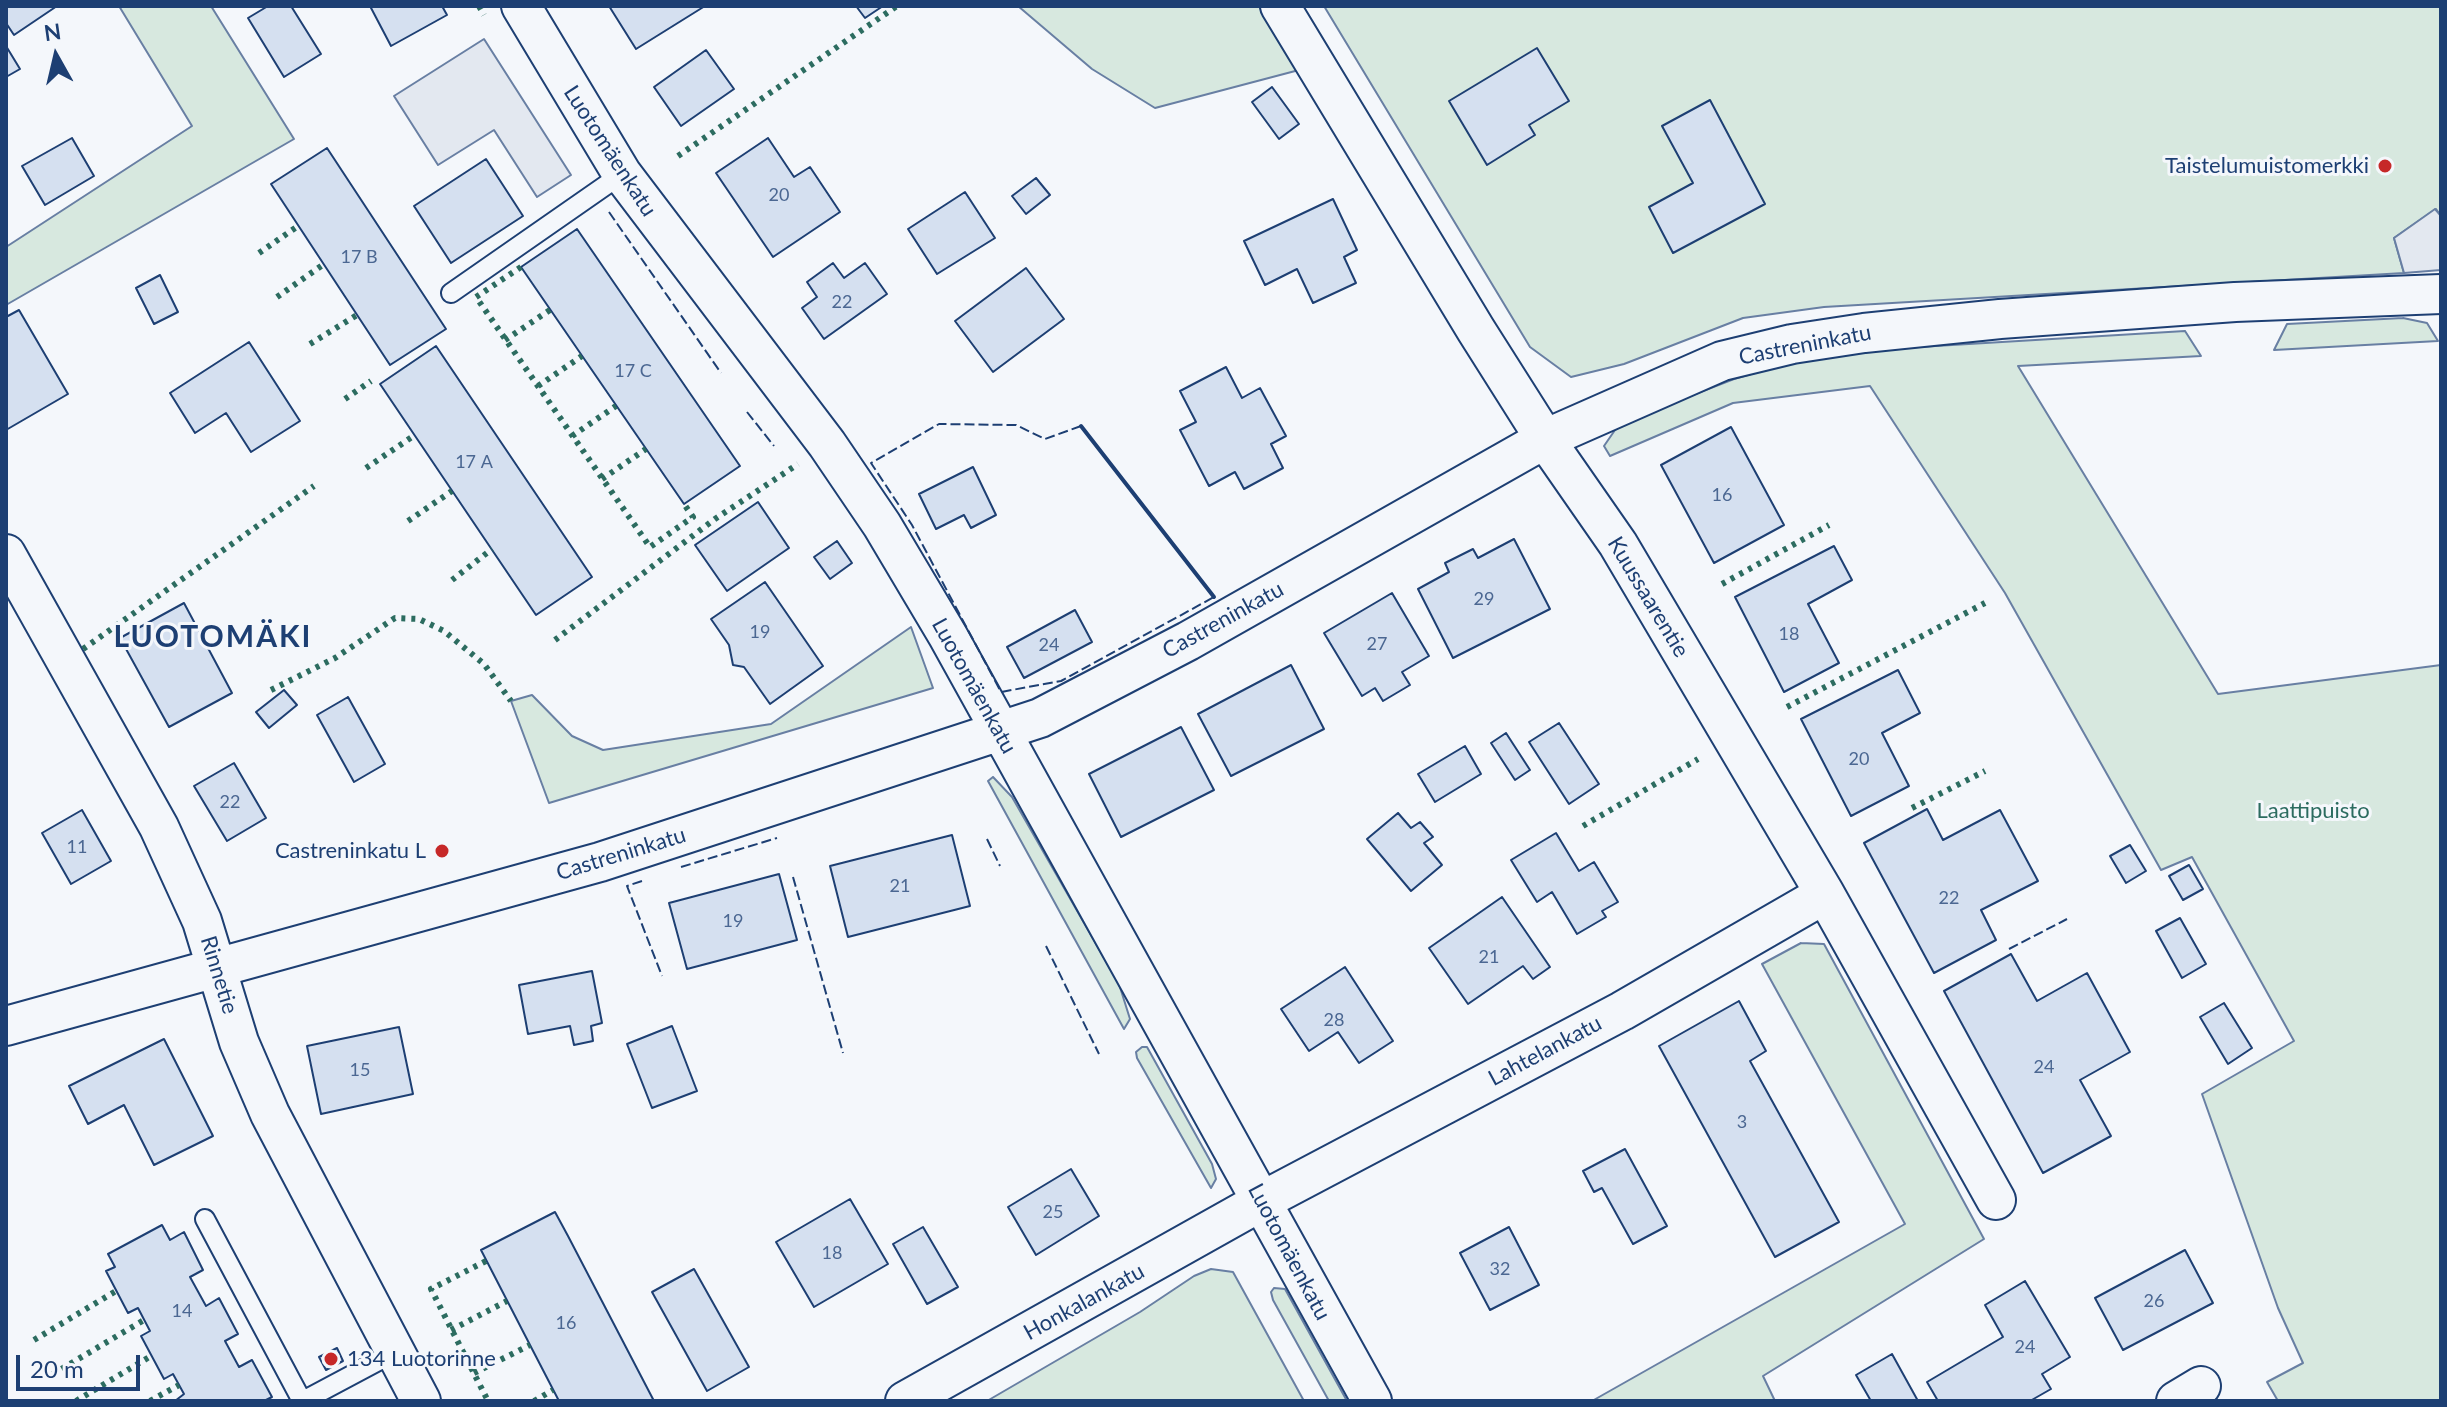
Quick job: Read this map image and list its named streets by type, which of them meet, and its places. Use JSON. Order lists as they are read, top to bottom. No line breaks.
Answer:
{"streets":{"street":["Luotomäenkatu","Castreninkatu","Kuussaarentie","Rinnetie","Lahtelankatu","Honkalankatu"]},"crossings":[["Luotomäenkatu","Castreninkatu"],["Luotomäenkatu","Lahtelankatu"],["Luotomäenkatu","Honkalankatu"],["Castreninkatu","Kuussaarentie"],["Castreninkatu","Rinnetie"],["Kuussaarentie","Lahtelankatu"],["Lahtelankatu","Honkalankatu"]],"districts":["LUOTOMÄKI"],"parks":["Laattipuisto"],"places":["Taistelumuistomerkki","Castreninkatu L","134 Luotorinne"],"house_numbers":["20","17 B","22","17 C","17 A","16","29","19","18","27","24","20","22","11","21","22","19","21","28","24","15","3","25","18","32","26","14","16","24"],"scale_bar":"20 m","north":"top"}
